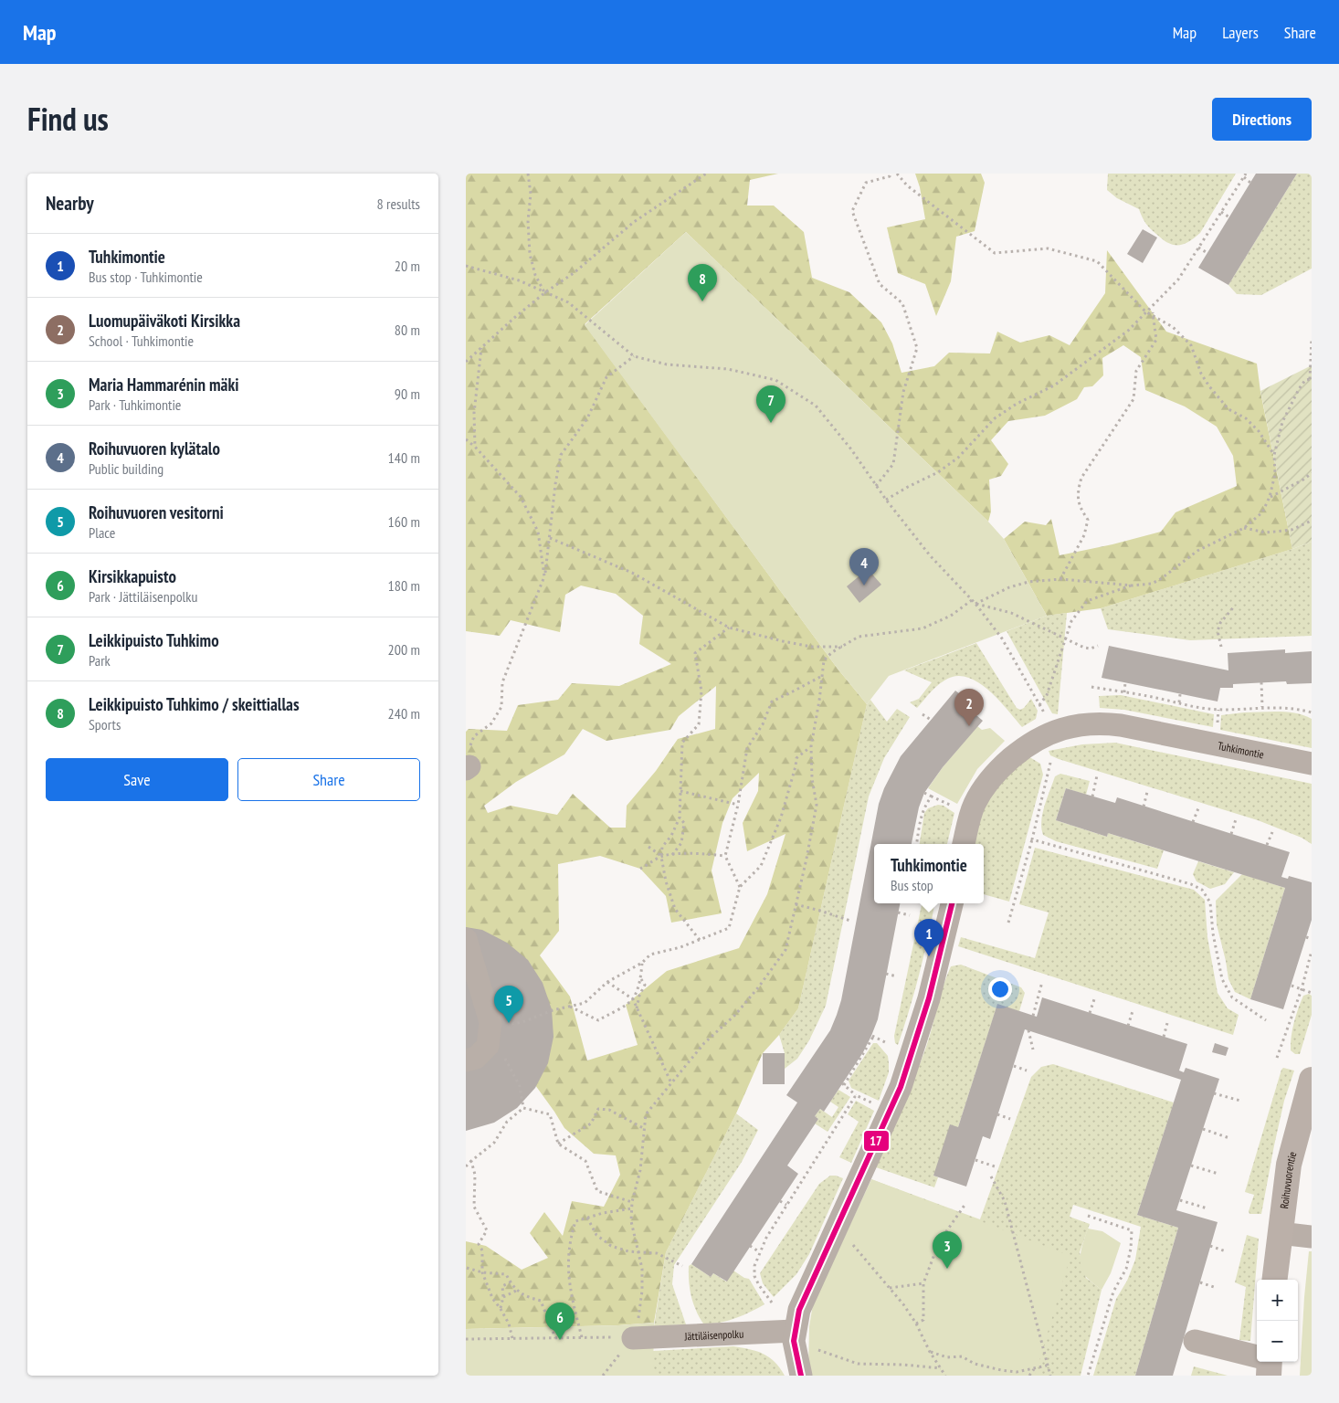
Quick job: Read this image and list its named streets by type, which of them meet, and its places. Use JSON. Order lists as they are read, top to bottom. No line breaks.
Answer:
{"streets":{"main road":["Roihuvuorentie"],"street":["Tuhkimontie","Jättiläisenpolku"]},"lines":["transit line 17"],"page":{"header":"Map","nav":["Map","Layers","Share"],"title":"Find us","buttons":["Directions",["Save","Share"]],"heading":["Nearby","8 results"],"list":[{"mark":"1","name":"Tuhkimontie","note":"Bus stop · Tuhkimontie","value":"20 m"},{"mark":"2","name":"Luomupäiväkoti Kirsikka","note":"School · Tuhkimontie","value":"80 m"},{"mark":"3","name":"Maria Hammarénin mäki","note":"Park · Tuhkimontie","value":"90 m"},{"mark":"4","name":"Roihuvuoren kylätalo","note":"Public building","value":"140 m"},{"mark":"5","name":"Roihuvuoren vesitorni","note":"Place","value":"160 m"},{"mark":"6","name":"Kirsikkapuisto","note":"Park · Jättiläisenpolku","value":"180 m"},{"mark":"7","name":"Leikkipuisto Tuhkimo","note":"Park","value":"200 m"},{"mark":"8","name":"Leikkipuisto Tuhkimo / skeittiallas","note":"Sports","value":"240 m"}],"pins":["8","7","4","2","1","5","3","6"],"popup":["Tuhkimontie","Bus stop"],"map_buttons":["+","−"]}}
